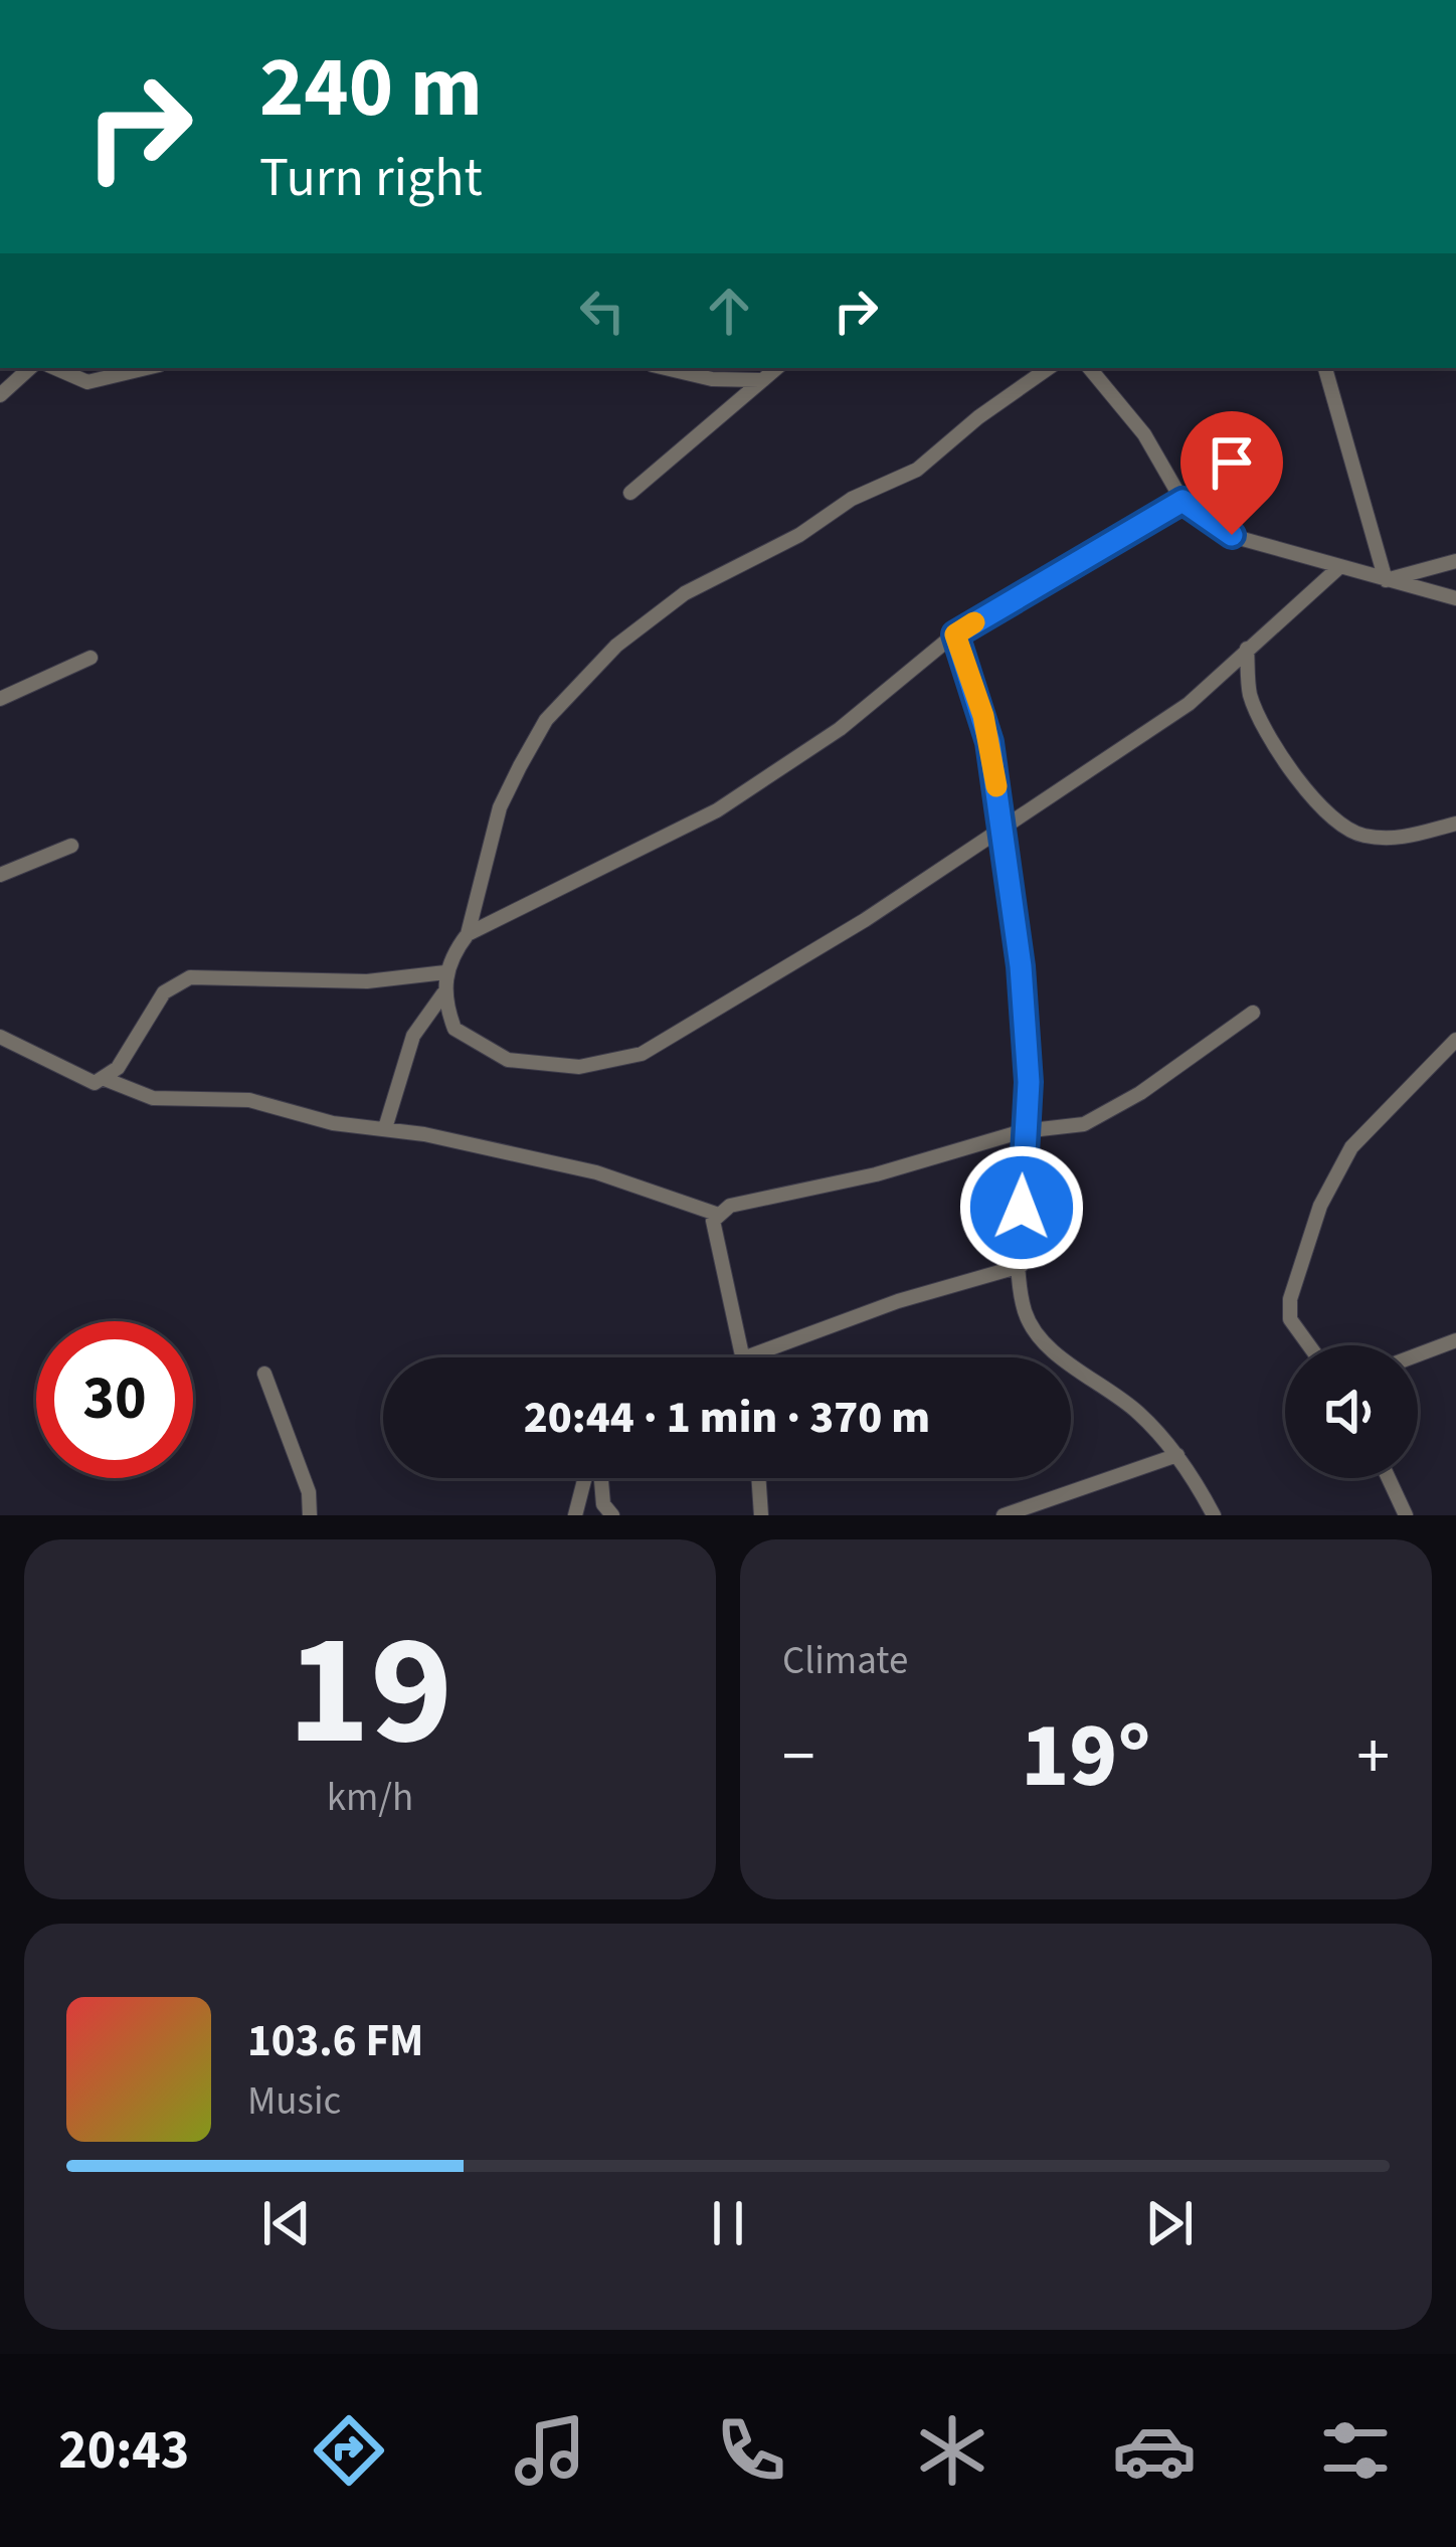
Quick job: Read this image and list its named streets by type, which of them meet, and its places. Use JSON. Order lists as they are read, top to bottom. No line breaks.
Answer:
{"page":{"turn":["240 m","Turn right"],"limit":"30","trip":"20:44 · 1 min · 370 m","tile":[["19","km/h"],"Climate"],"heat":["−","19°","+"],"song":["103.6 FM","Music"],"tabs":"20:43"}}
